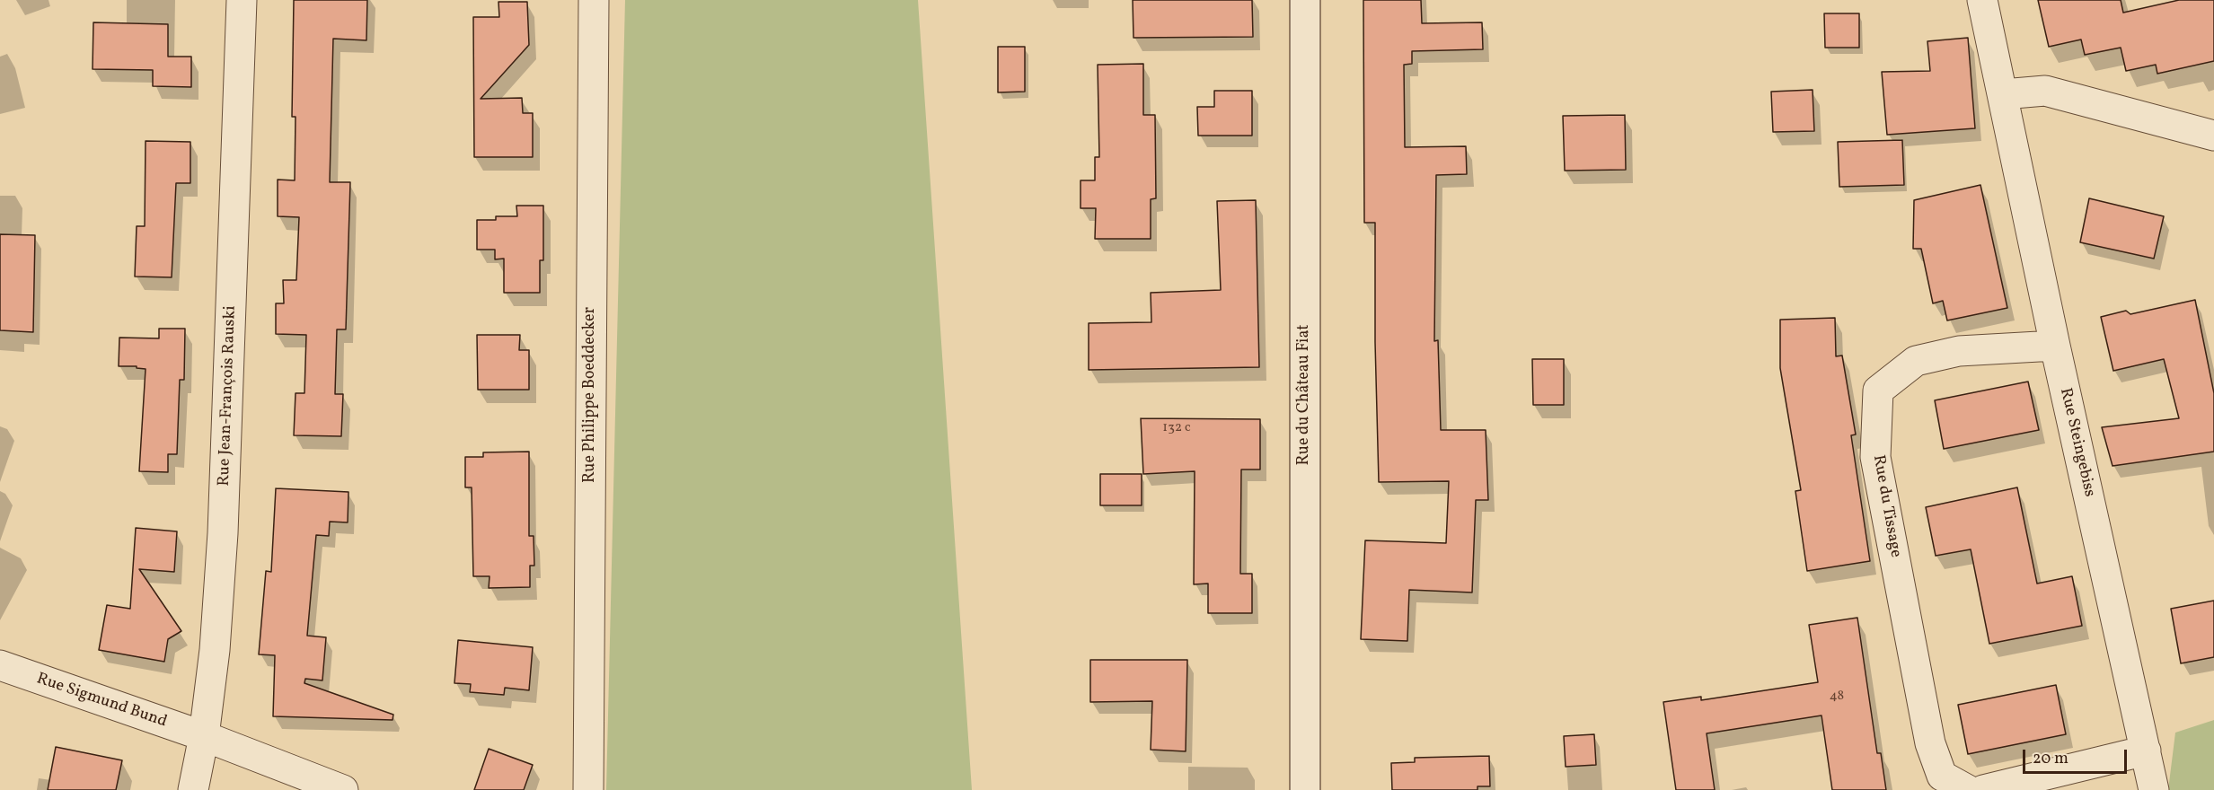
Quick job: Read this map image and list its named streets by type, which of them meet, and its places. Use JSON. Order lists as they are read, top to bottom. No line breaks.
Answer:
{"streets":{"street":["Rue Philippe Boeddecker","Rue du Château Fiat","Rue Jean-François Rauski","Rue Steingebiss","Rue du Tissage","Rue Sigmund Bund"]},"crossings":[["Rue Jean-François Rauski","Rue Sigmund Bund"],["Rue Steingebiss","Rue du Tissage"]],"house_numbers":["132 c","48"],"scale_bar":"20 m"}
